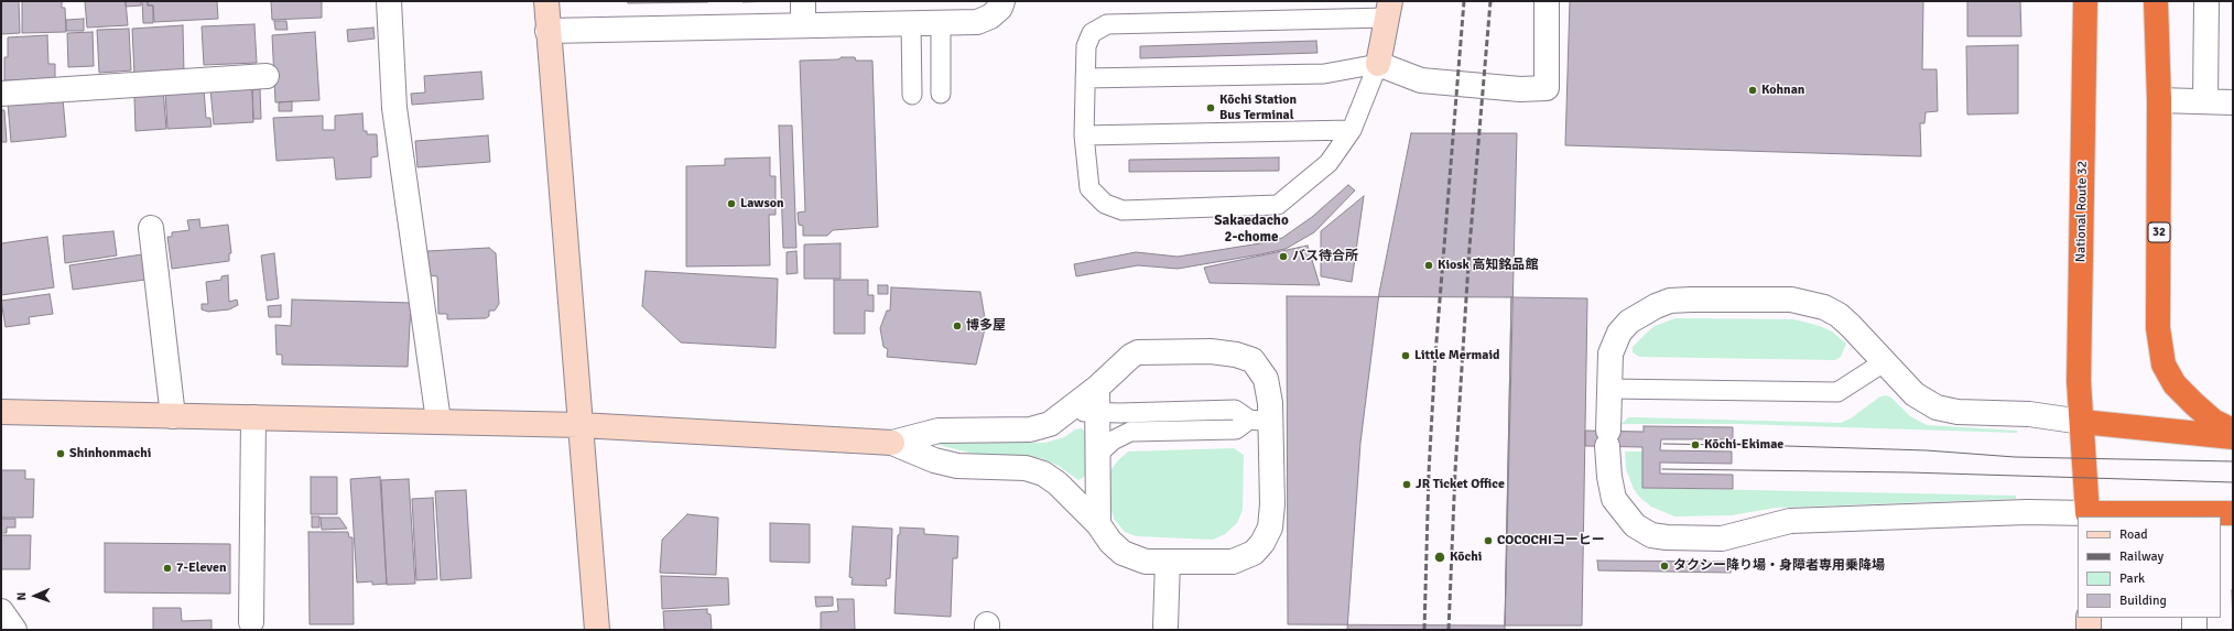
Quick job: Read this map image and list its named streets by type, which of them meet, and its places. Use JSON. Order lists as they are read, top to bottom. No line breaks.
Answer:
{"streets":{"highway":["National Route 32","32"]},"districts":["Sakaedacho 2-chome"],"places":["Kohnan","Kōchi Station Bus Terminal","Lawson","バス待合所","Kiosk 高知銘品館","博多屋","Little Mermaid","Kōchi-Ekimae","Shinhonmachi","JR Ticket Office","COCOCHIコーヒー","Kōchi","タクシー降り場・身障者専用乗降場","7-Eleven"],"legend":["Road","Railway","Park","Building"],"north":"left"}
